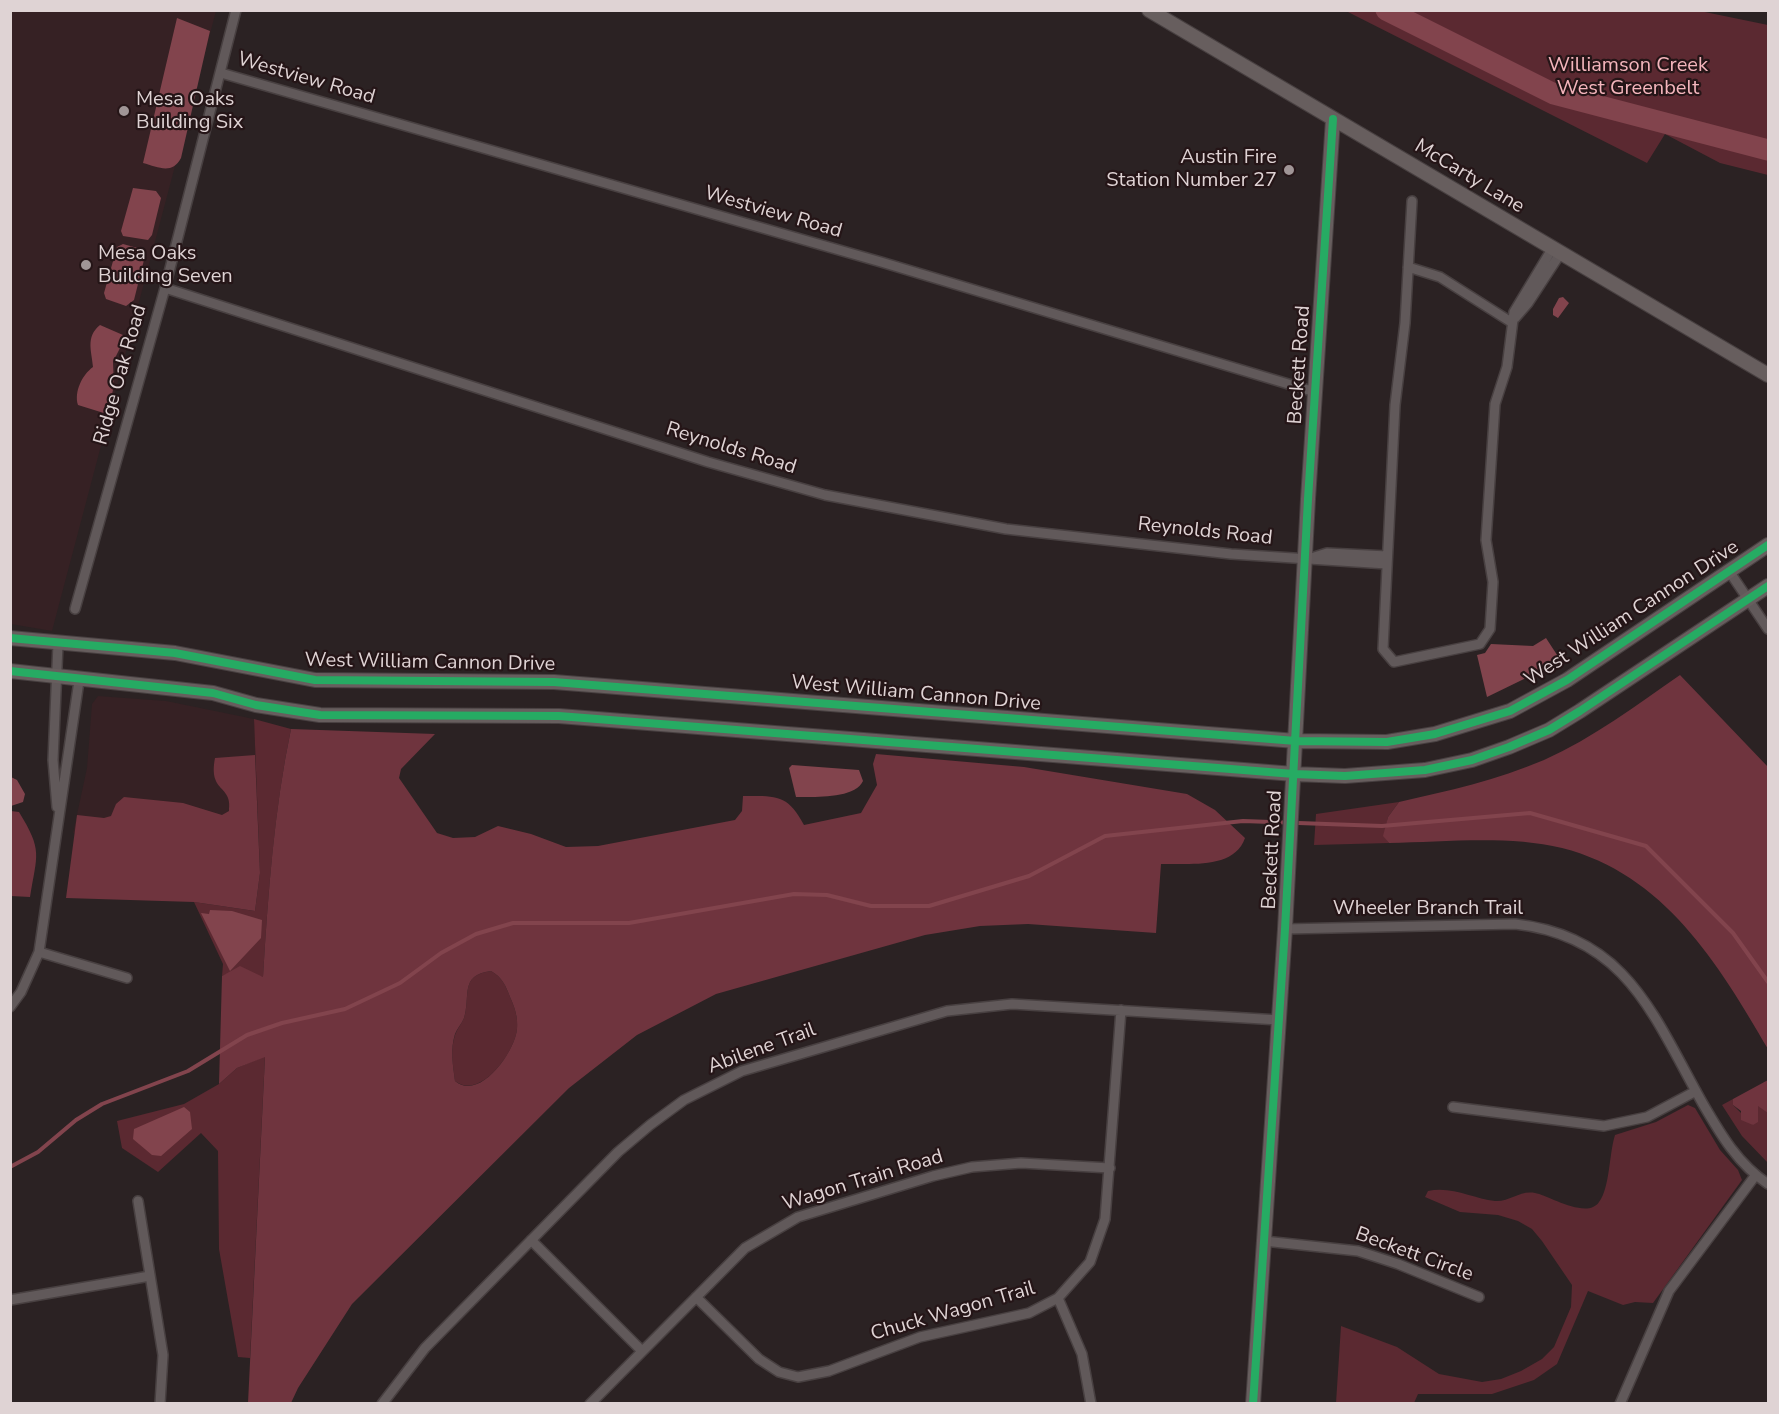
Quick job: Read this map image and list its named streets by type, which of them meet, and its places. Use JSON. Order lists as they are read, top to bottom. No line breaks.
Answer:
{"streets":{"main road":["McCarty Lane","Beckett Road","West William Cannon Drive"],"street":["Westview Road","Ridge Oak Road","Reynolds Road","Wheeler Branch Trail","Abilene Trail","Wagon Train Road","Beckett Circle","Chuck Wagon Trail"]},"crossings":[["Westview Road","Beckett Road"],["Westview Road","Ridge Oak Road"],["McCarty Lane","Beckett Road"],["Beckett Road","Reynolds Road"],["Beckett Road","West William Cannon Drive"],["Beckett Road","Wheeler Branch Trail"],["Beckett Road","Abilene Trail"],["Beckett Road","Beckett Circle"],["Ridge Oak Road","Reynolds Road"],["Abilene Trail","Chuck Wagon Trail"],["Wagon Train Road","Chuck Wagon Trail"]],"parks":["Williamson Creek West Greenbelt"],"places":["Mesa Oaks Building Six","Austin Fire Station Number 27","Mesa Oaks Building Seven"]}
